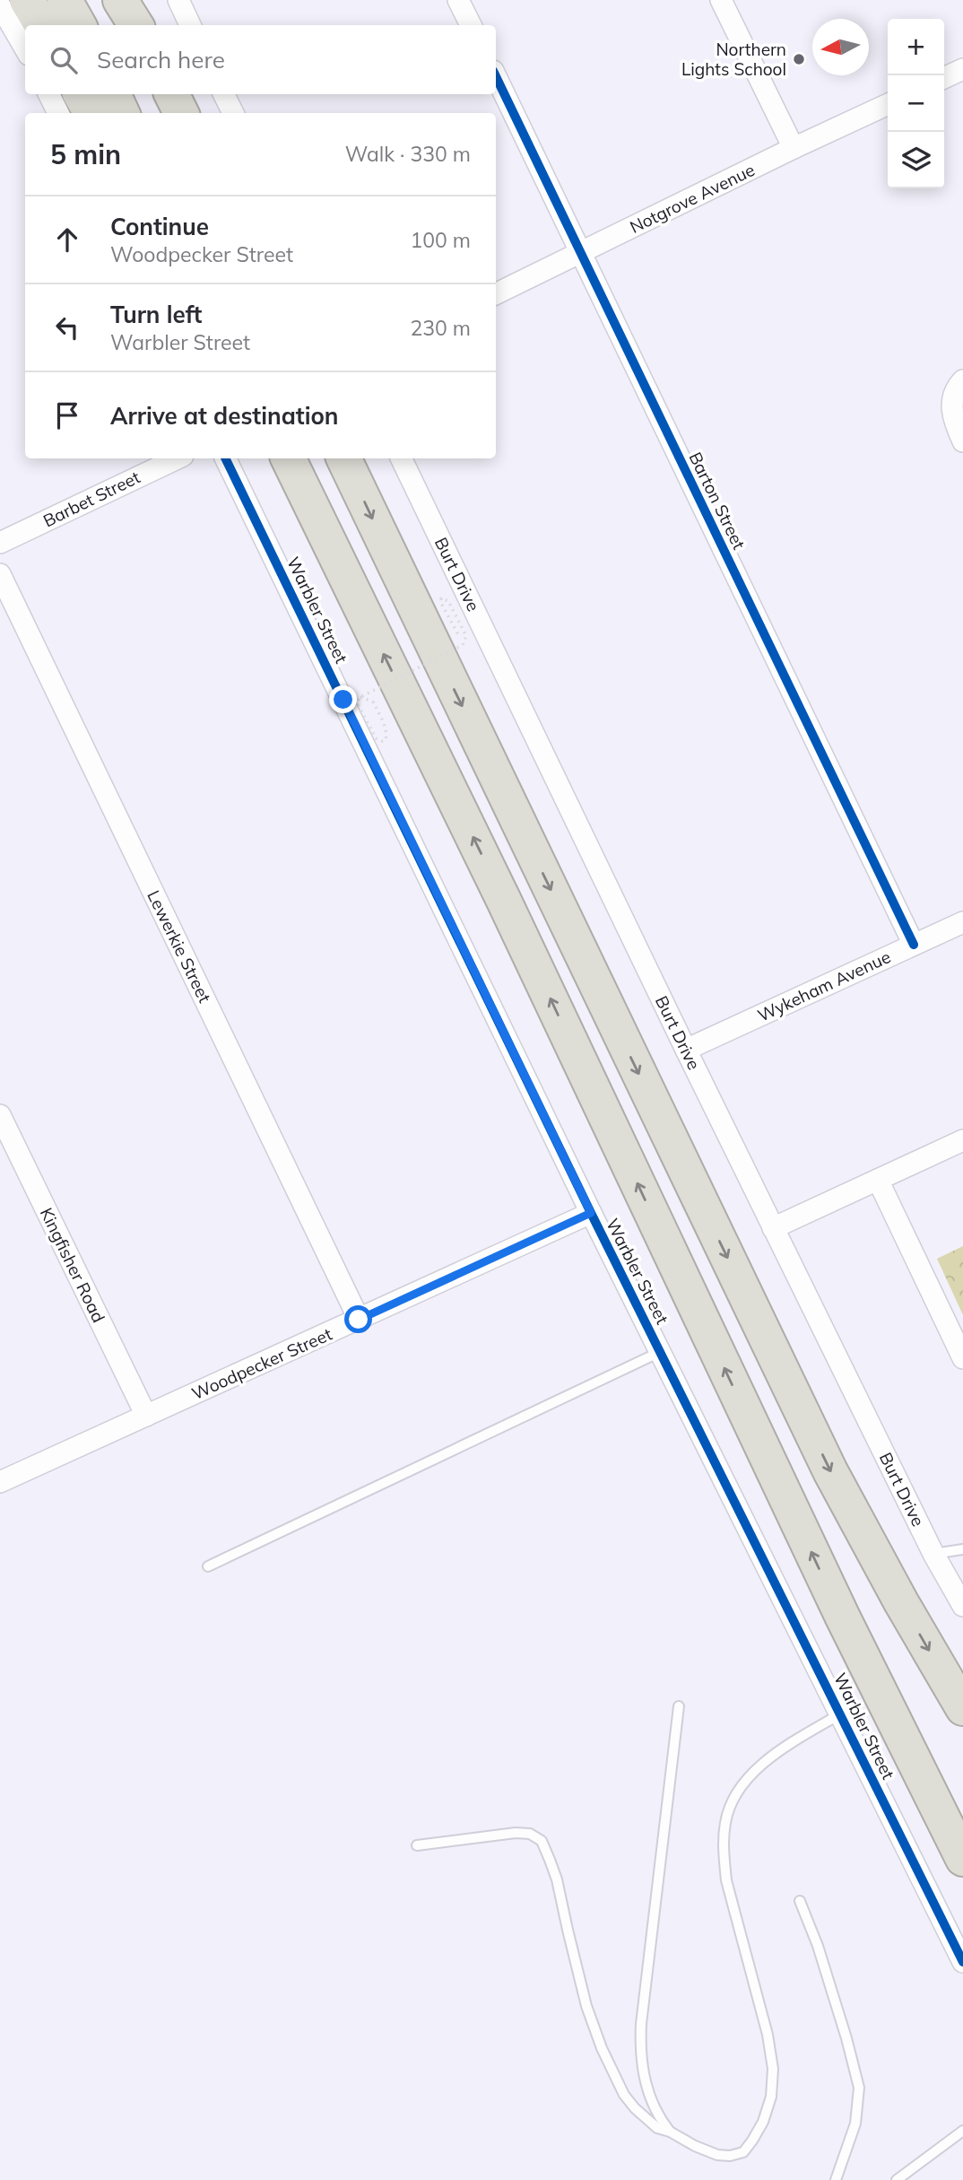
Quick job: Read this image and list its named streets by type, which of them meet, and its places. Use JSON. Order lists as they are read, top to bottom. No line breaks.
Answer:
{"streets":{"street":["Notgrove Avenue","Barbet Street","Barton Street","Burt Drive","Warbler Street","Lewerkie Street","Wykeham Avenue","Kingfisher Road","Woodpecker Street"]},"crossings":[["Notgrove Avenue","Barton Street"],["Barton Street","Wykeham Avenue"],["Burt Drive","Wykeham Avenue"],["Warbler Street","Woodpecker Street"],["Lewerkie Street","Woodpecker Street"],["Kingfisher Road","Woodpecker Street"]],"places":["Northern Lights School"],"north":"left","page":{"map_buttons":["+","−"],"search":"Search here","heading":["5 min","Walk · 330 m"],"list":[["Continue","Woodpecker Street","100 m"],["Turn left","Warbler Street","230 m"],"Arrive at destination"]}}
